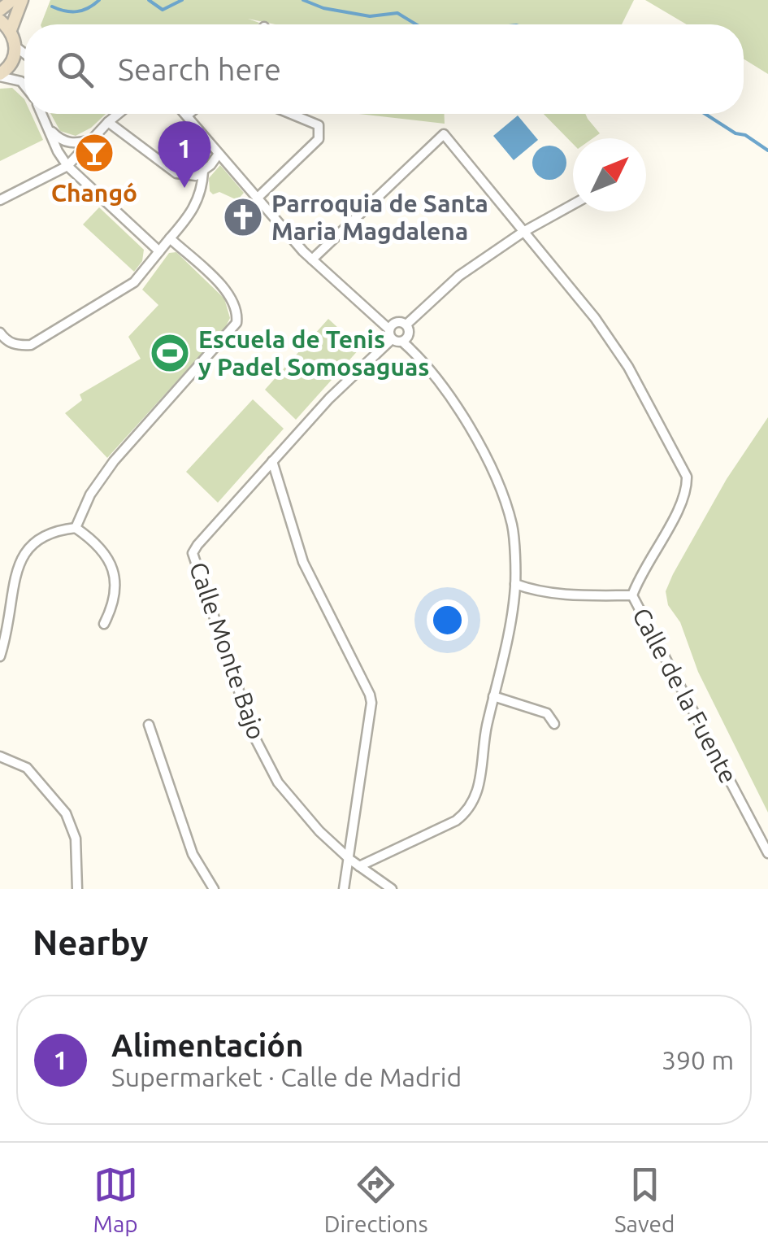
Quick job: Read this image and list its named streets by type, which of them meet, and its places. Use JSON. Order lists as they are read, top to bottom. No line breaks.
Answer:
{"streets":{"street":["Calle Monte Bajo","Calle de la Fuente"]},"places":{"bar":["Changó"],"church":["Parroquia de Santa Maria Magdalena"],"sports":["Escuela de Tenis y Padel Somosaguas"]},"north":"top right","page":{"search":"Search here","pins":"1","heading":"Nearby","list":[{"mark":"1","name":"Alimentación","note":"Supermarket · Calle de Madrid","value":"390 m"}],"nav":["Map","Directions","Saved"]}}
